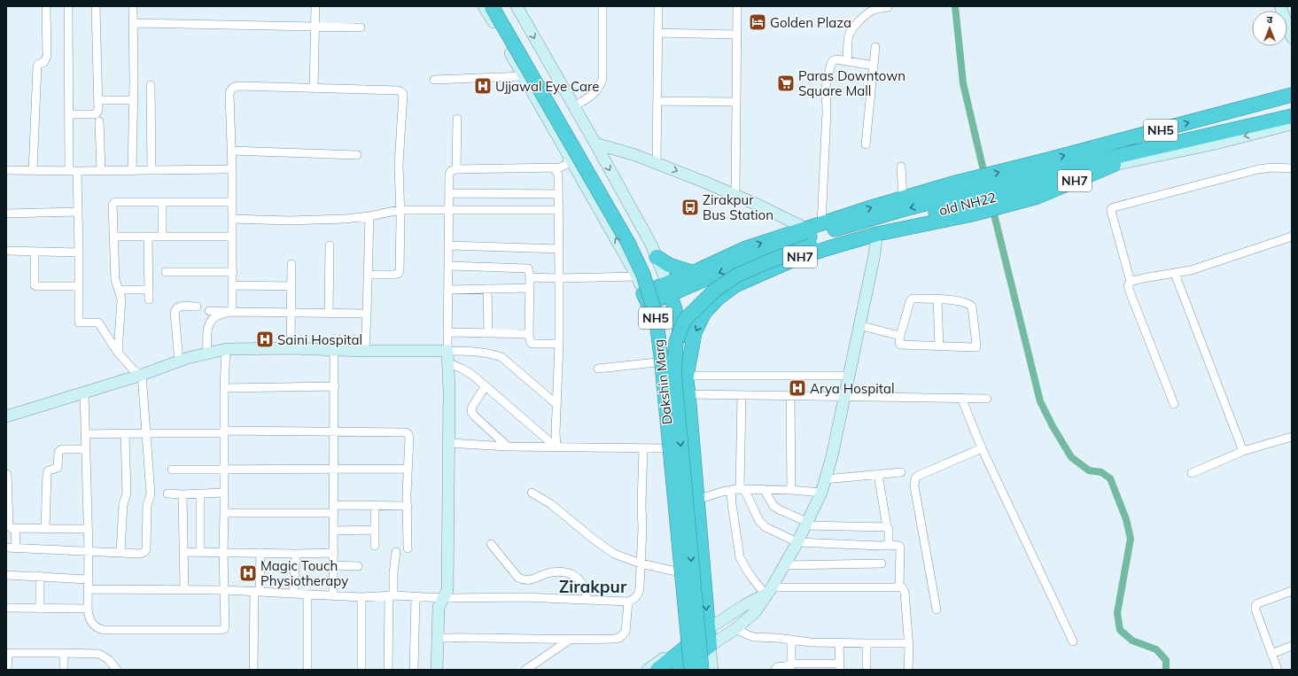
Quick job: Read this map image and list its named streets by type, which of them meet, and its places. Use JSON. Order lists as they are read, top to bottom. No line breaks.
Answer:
{"streets":{"highway":["NH5","NH7","old NH22","Dakshin Marg"]},"crossings":[["NH5","NH7"],["NH5","old NH22"],["NH5","Dakshin Marg"],["NH7","old NH22"],["NH7","Dakshin Marg"],["old NH22","Dakshin Marg"]],"districts":["Zirakpur"],"places":{"hotel":["Golden Plaza"],"supermarket":["Paras Downtown Square Mall"],"hospital":["Ujjawal Eye Care","Saini Hospital","Arya Hospital","Magic Touch Physiotherapy"],"bus stop":["Zirakpur Bus Station"]},"north":"top"}
